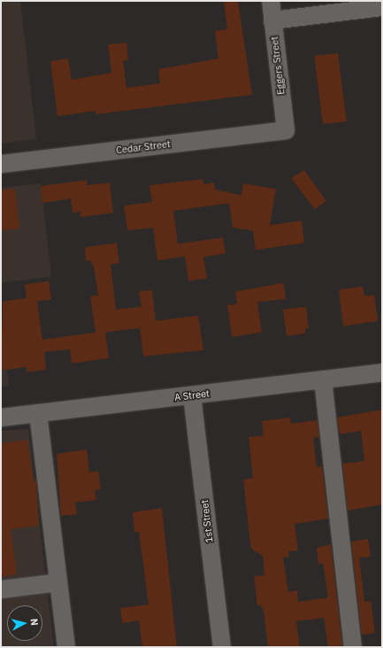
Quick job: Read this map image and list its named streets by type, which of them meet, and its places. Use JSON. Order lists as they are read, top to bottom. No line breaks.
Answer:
{"streets":{"street":["Eggers Street","Cedar Street","A Street","1st Street"]},"crossings":[["Eggers Street","Cedar Street"],["A Street","1st Street"]],"north":"right"}
